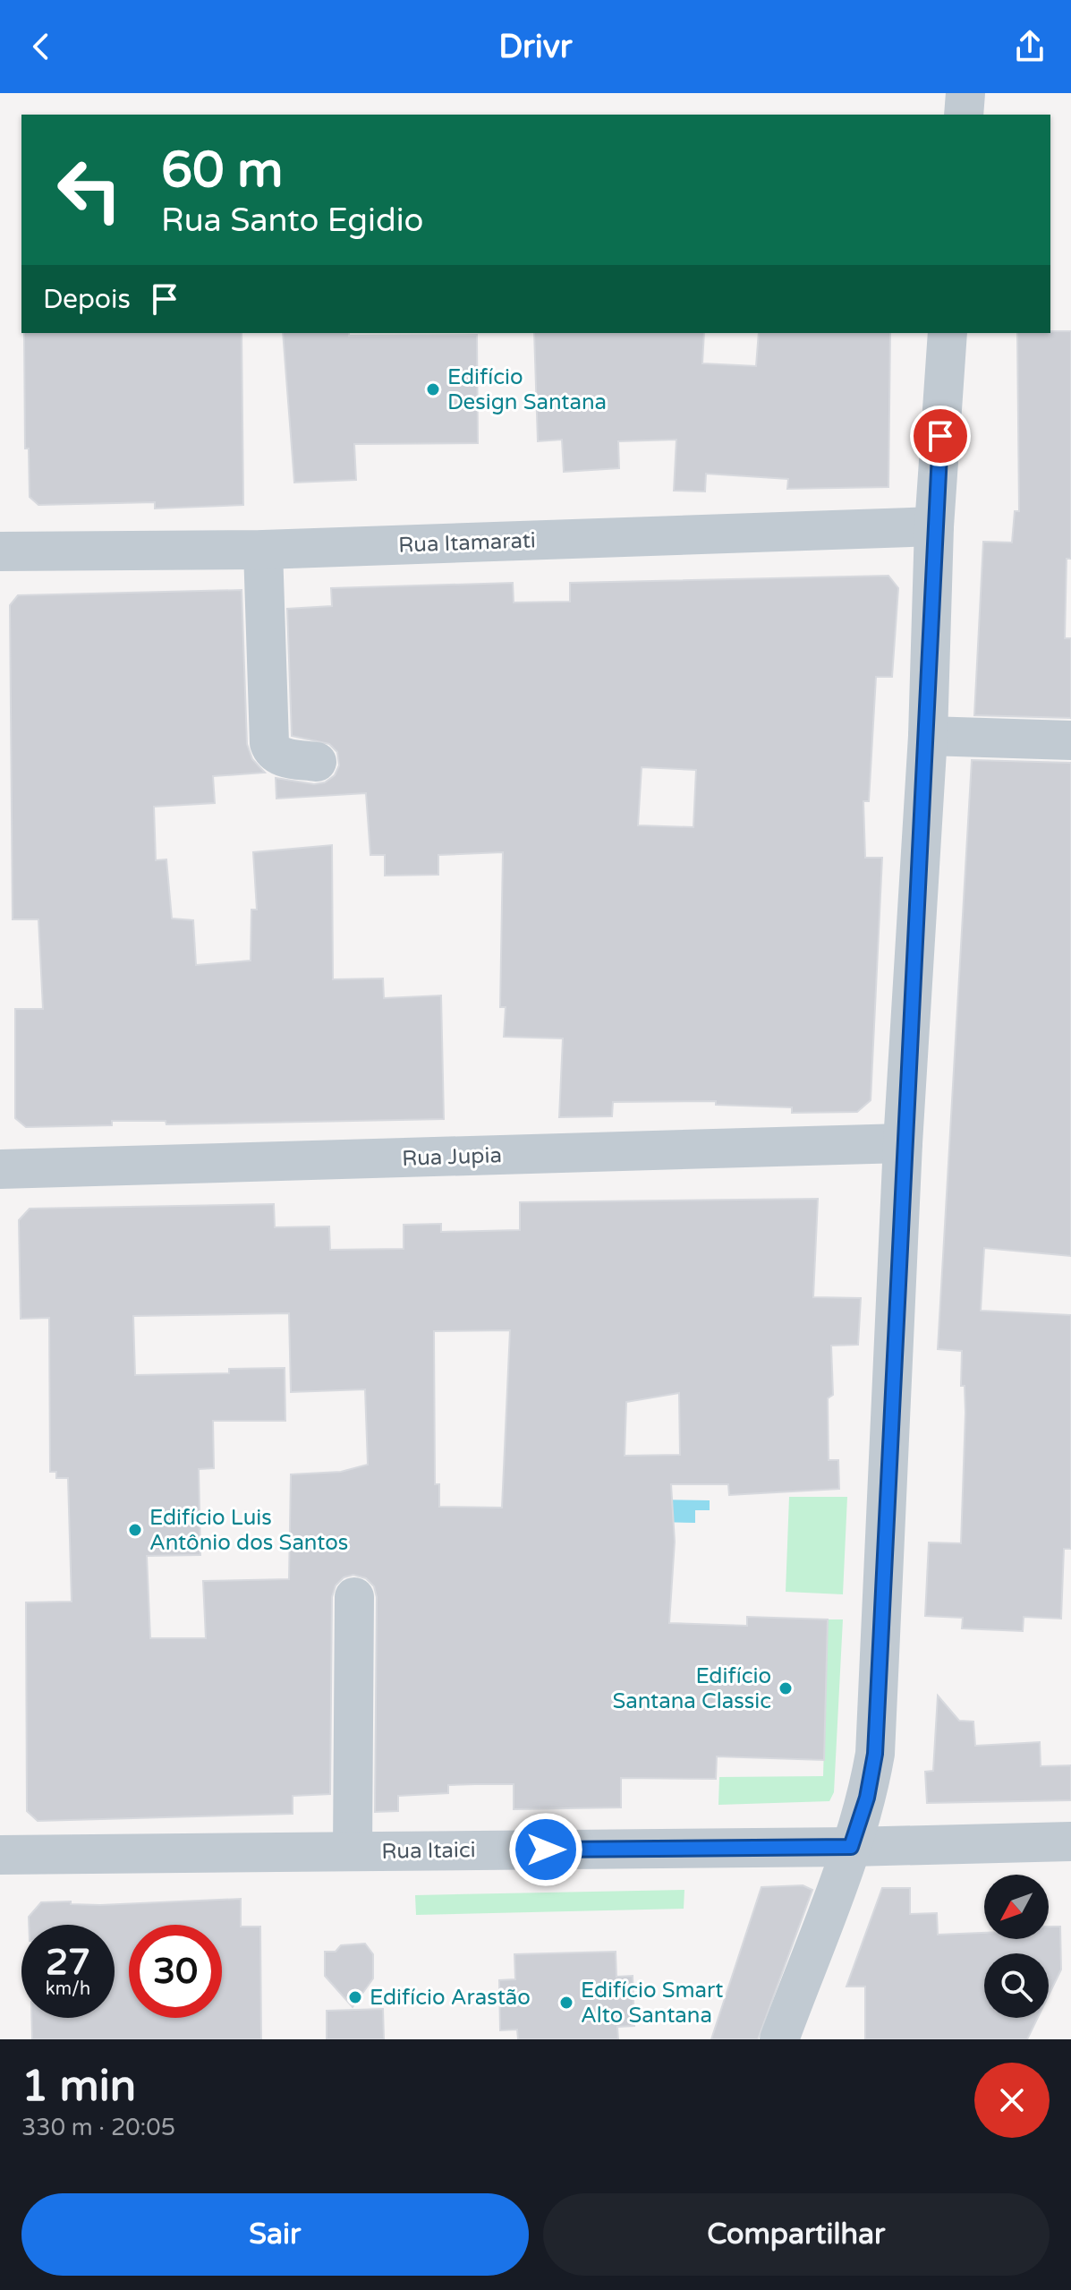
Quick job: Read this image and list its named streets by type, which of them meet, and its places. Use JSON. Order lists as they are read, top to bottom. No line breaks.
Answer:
{"streets":{"street":["Rua Itamarati","Rua Jupia","Rua Itaici"]},"places":["Edifício Design Santana","Edifício Luis Antônio dos Santos","Edifício Santana Classic","Edifício Arastão","Edifício Smart Alto Santana"],"north":"bottom left","page":{"header":"Drivr","turn":["60 m","Rua Santo Egidio"],"then":"Depois","speed":"27 km/h","limit":"30","heading":["1 min","330 m · 20:05"],"buttons":["Sair","Compartilhar"]}}
